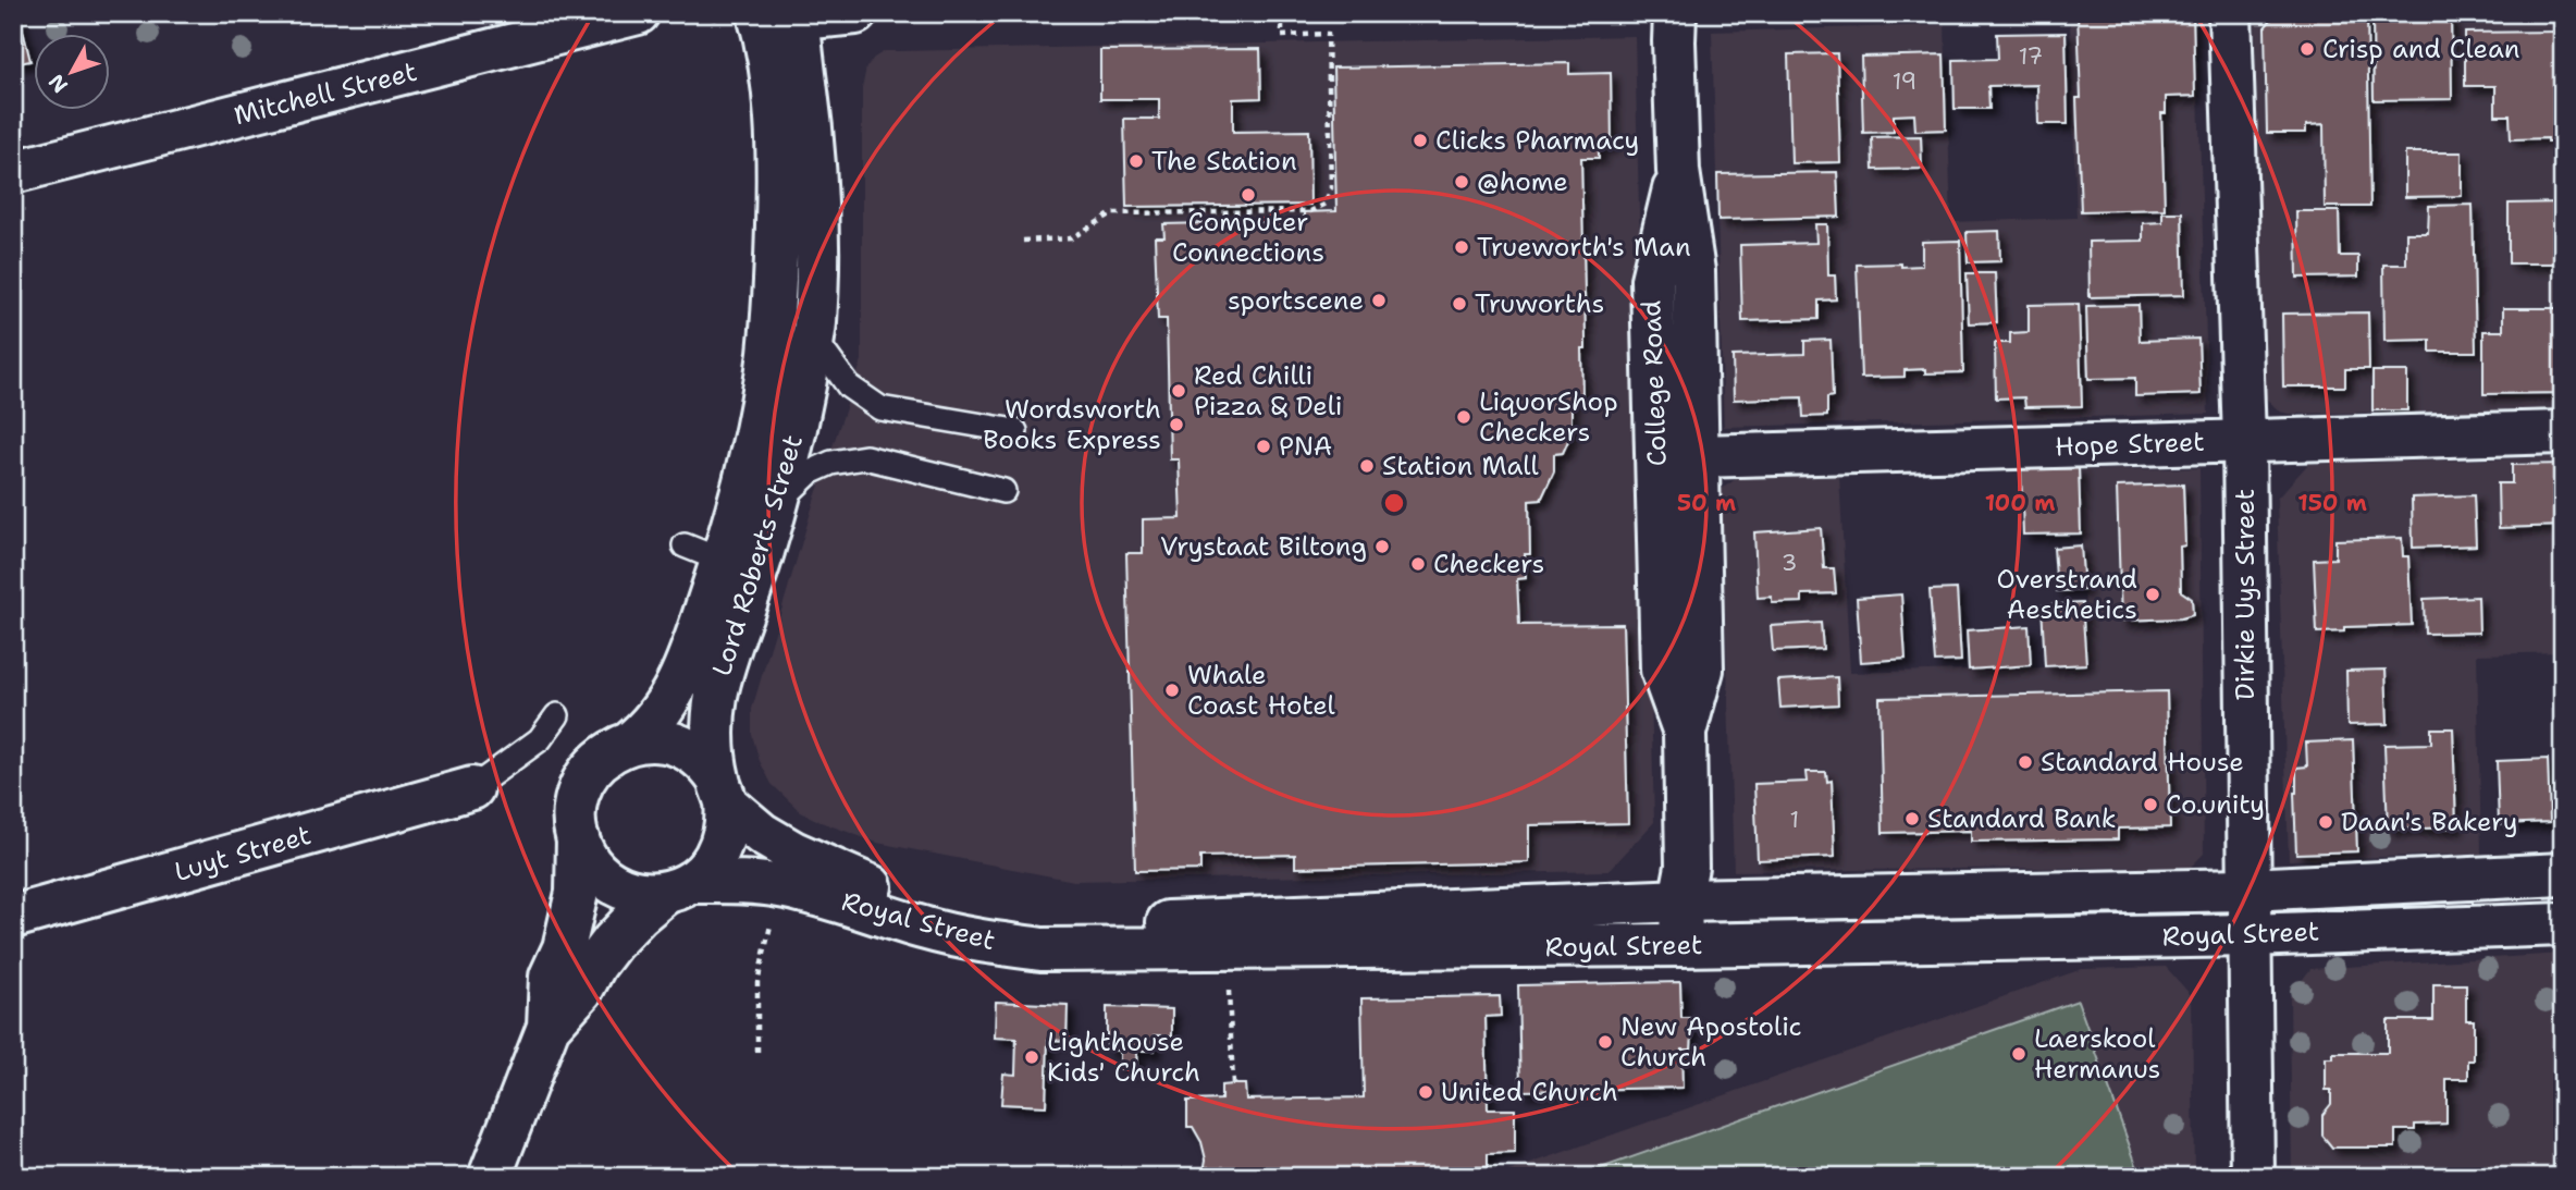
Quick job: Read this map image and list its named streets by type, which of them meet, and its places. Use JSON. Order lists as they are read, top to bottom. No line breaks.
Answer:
{"streets":{"main road":["Mitchell Street","College Road","Hope Street","Lord Roberts Street","Dirkie Uys Street","Luyt Street","Royal Street"]},"crossings":[["College Road","Hope Street"],["College Road","Royal Street"],["Hope Street","Dirkie Uys Street"],["Lord Roberts Street","Royal Street"],["Dirkie Uys Street","Royal Street"]],"places":["Crisp and Clean","Clicks Pharmacy","The Station","@home","Computer Connections","Trueworth's Man","sportscene","Truworths","Red Chilli Pizza & Deli","LiquorShop Checkers","Wordsworth Books Express","PNA","Station Mall","Vrystaat Biltong","Checkers","Overstrand Aesthetics","Whale Coast Hotel","Standard House","Co.unity","Standard Bank","Daan's Bakery","New Apostolic Church","Laerskool Hermanus","Lighthouse Kids' Church","United Church"],"house_numbers":["17","19","3","1"],"north":"bottom left","rings":["50 m","100 m","150 m"]}
